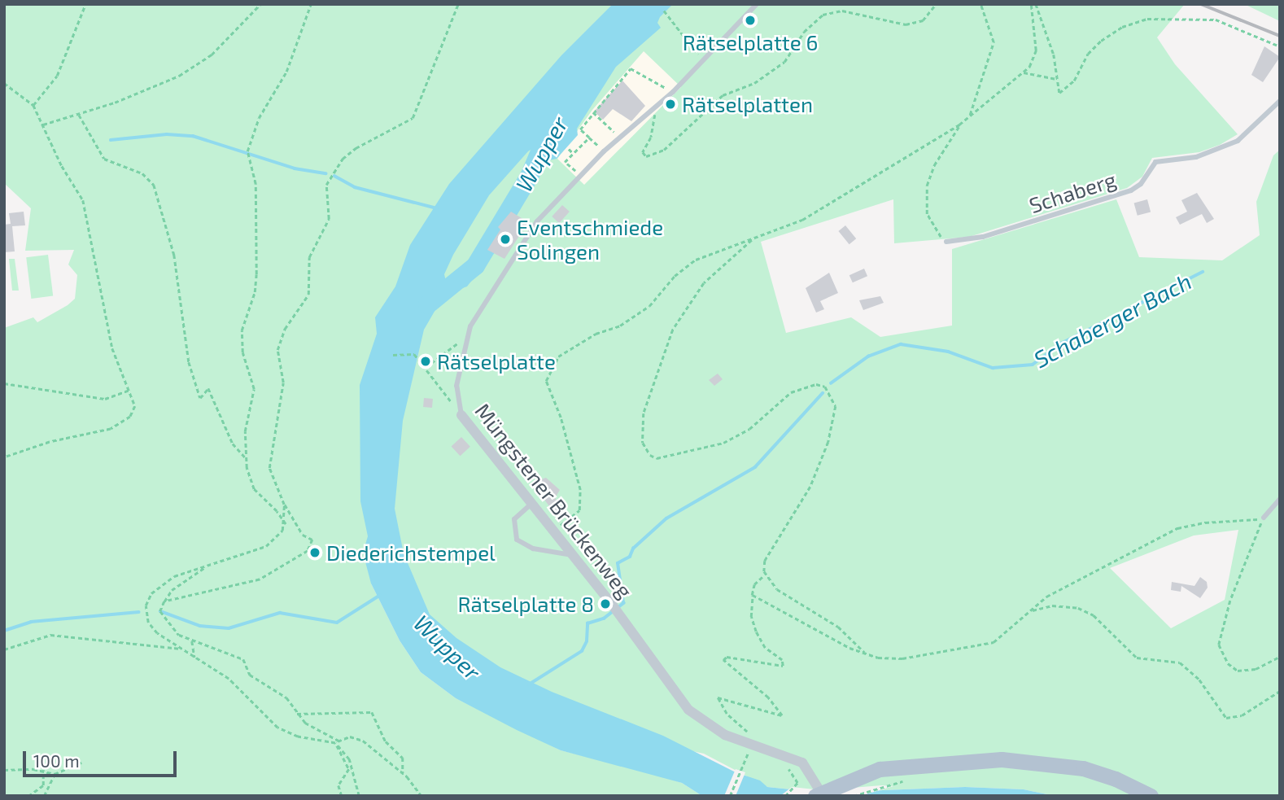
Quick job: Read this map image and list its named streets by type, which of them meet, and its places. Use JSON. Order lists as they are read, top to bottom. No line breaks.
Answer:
{"streets":{"street":["Müngstener Brückenweg"],"lane":["Schaberg"]},"water":["Wupper","Schaberger Bach"],"places":["Rätselplatte 6","Rätselplatten","Eventschmiede Solingen","Rätselplatte","Diederichstempel","Rätselplatte 8"],"scale_bar":"100 m"}
